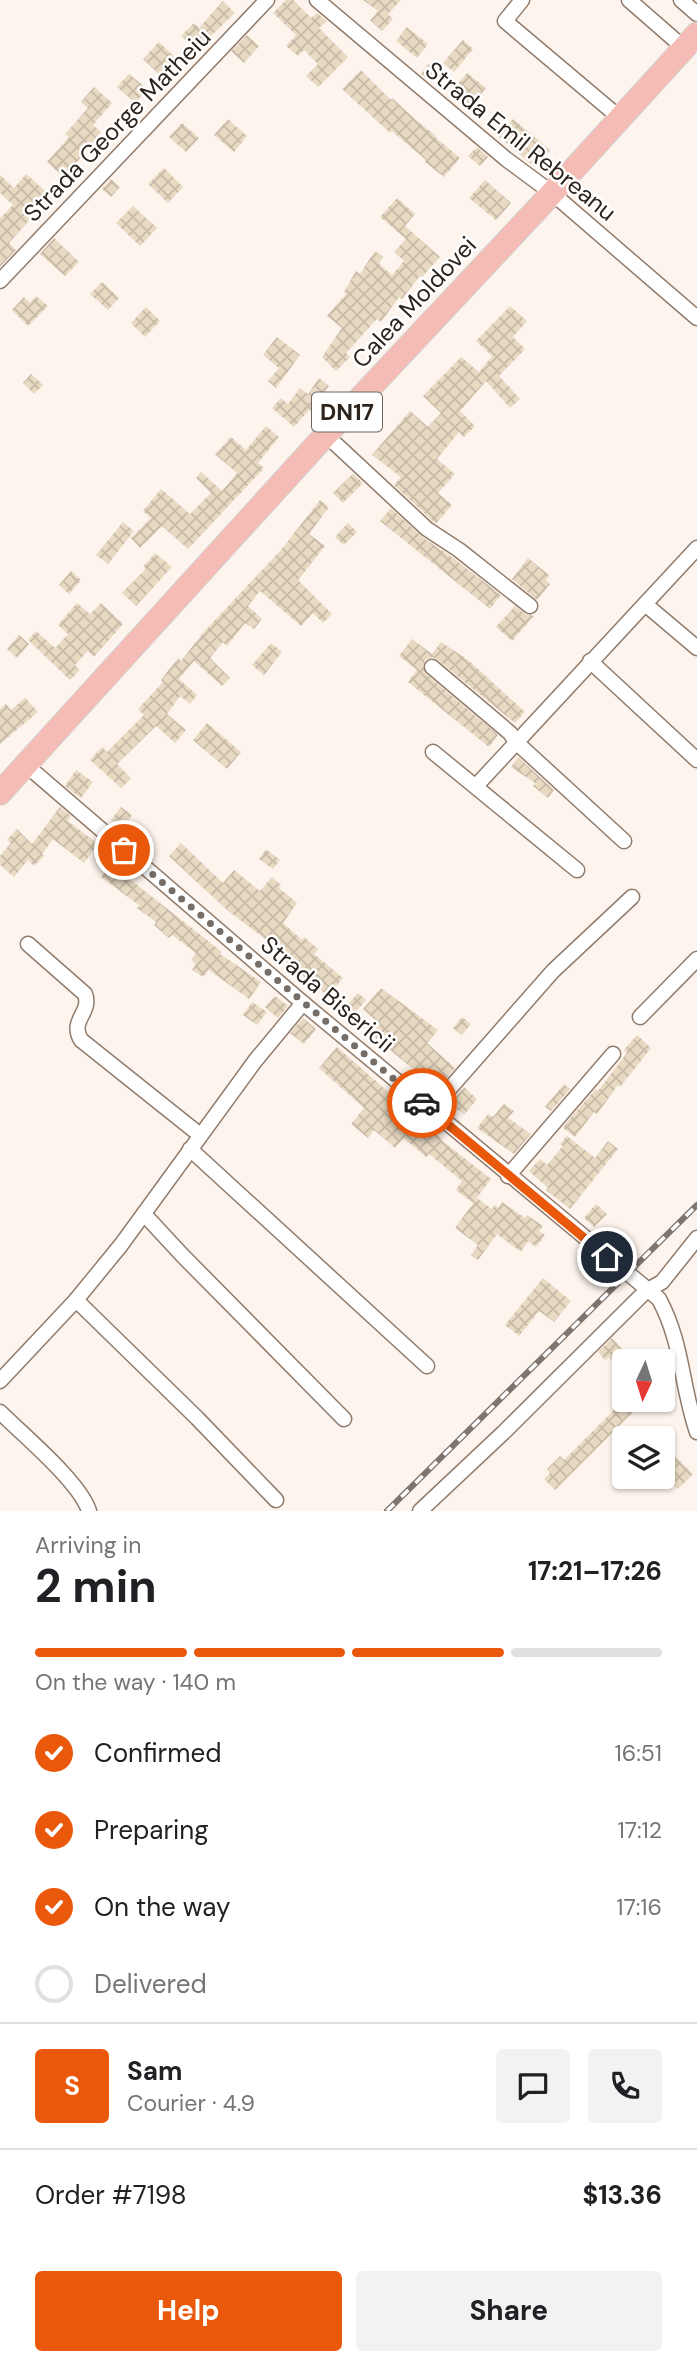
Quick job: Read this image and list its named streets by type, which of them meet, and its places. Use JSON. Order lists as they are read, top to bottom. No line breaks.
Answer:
{"streets":{"highway":["Calea Moldovei","DN17"],"street":["Strada George Matheiu","Strada Emil Rebreanu","Strada Bisericii"]},"crossings":[["Strada Emil Rebreanu","Calea Moldovei"],["Calea Moldovei","Strada Bisericii"]],"north":"bottom","page":{"heading":["2 min","Arriving in","17:21–17:26"],"panel":["Sam","Courier · 4.9","Order #7198","$13.36"],"bar":"On the way · 140 m","list":[["Confirmed","16:51"],["Preparing","17:12"],["On the way","17:16"],"Delivered"],"round":"S","buttons":["Help","Share"]}}
